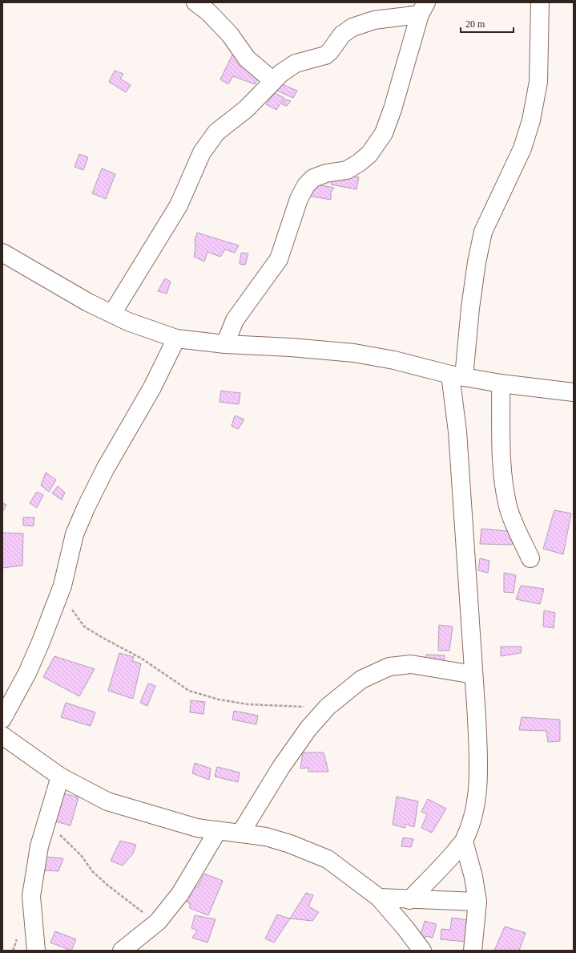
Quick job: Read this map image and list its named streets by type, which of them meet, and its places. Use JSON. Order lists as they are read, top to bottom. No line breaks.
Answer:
{"scale_bar":"20 m"}
